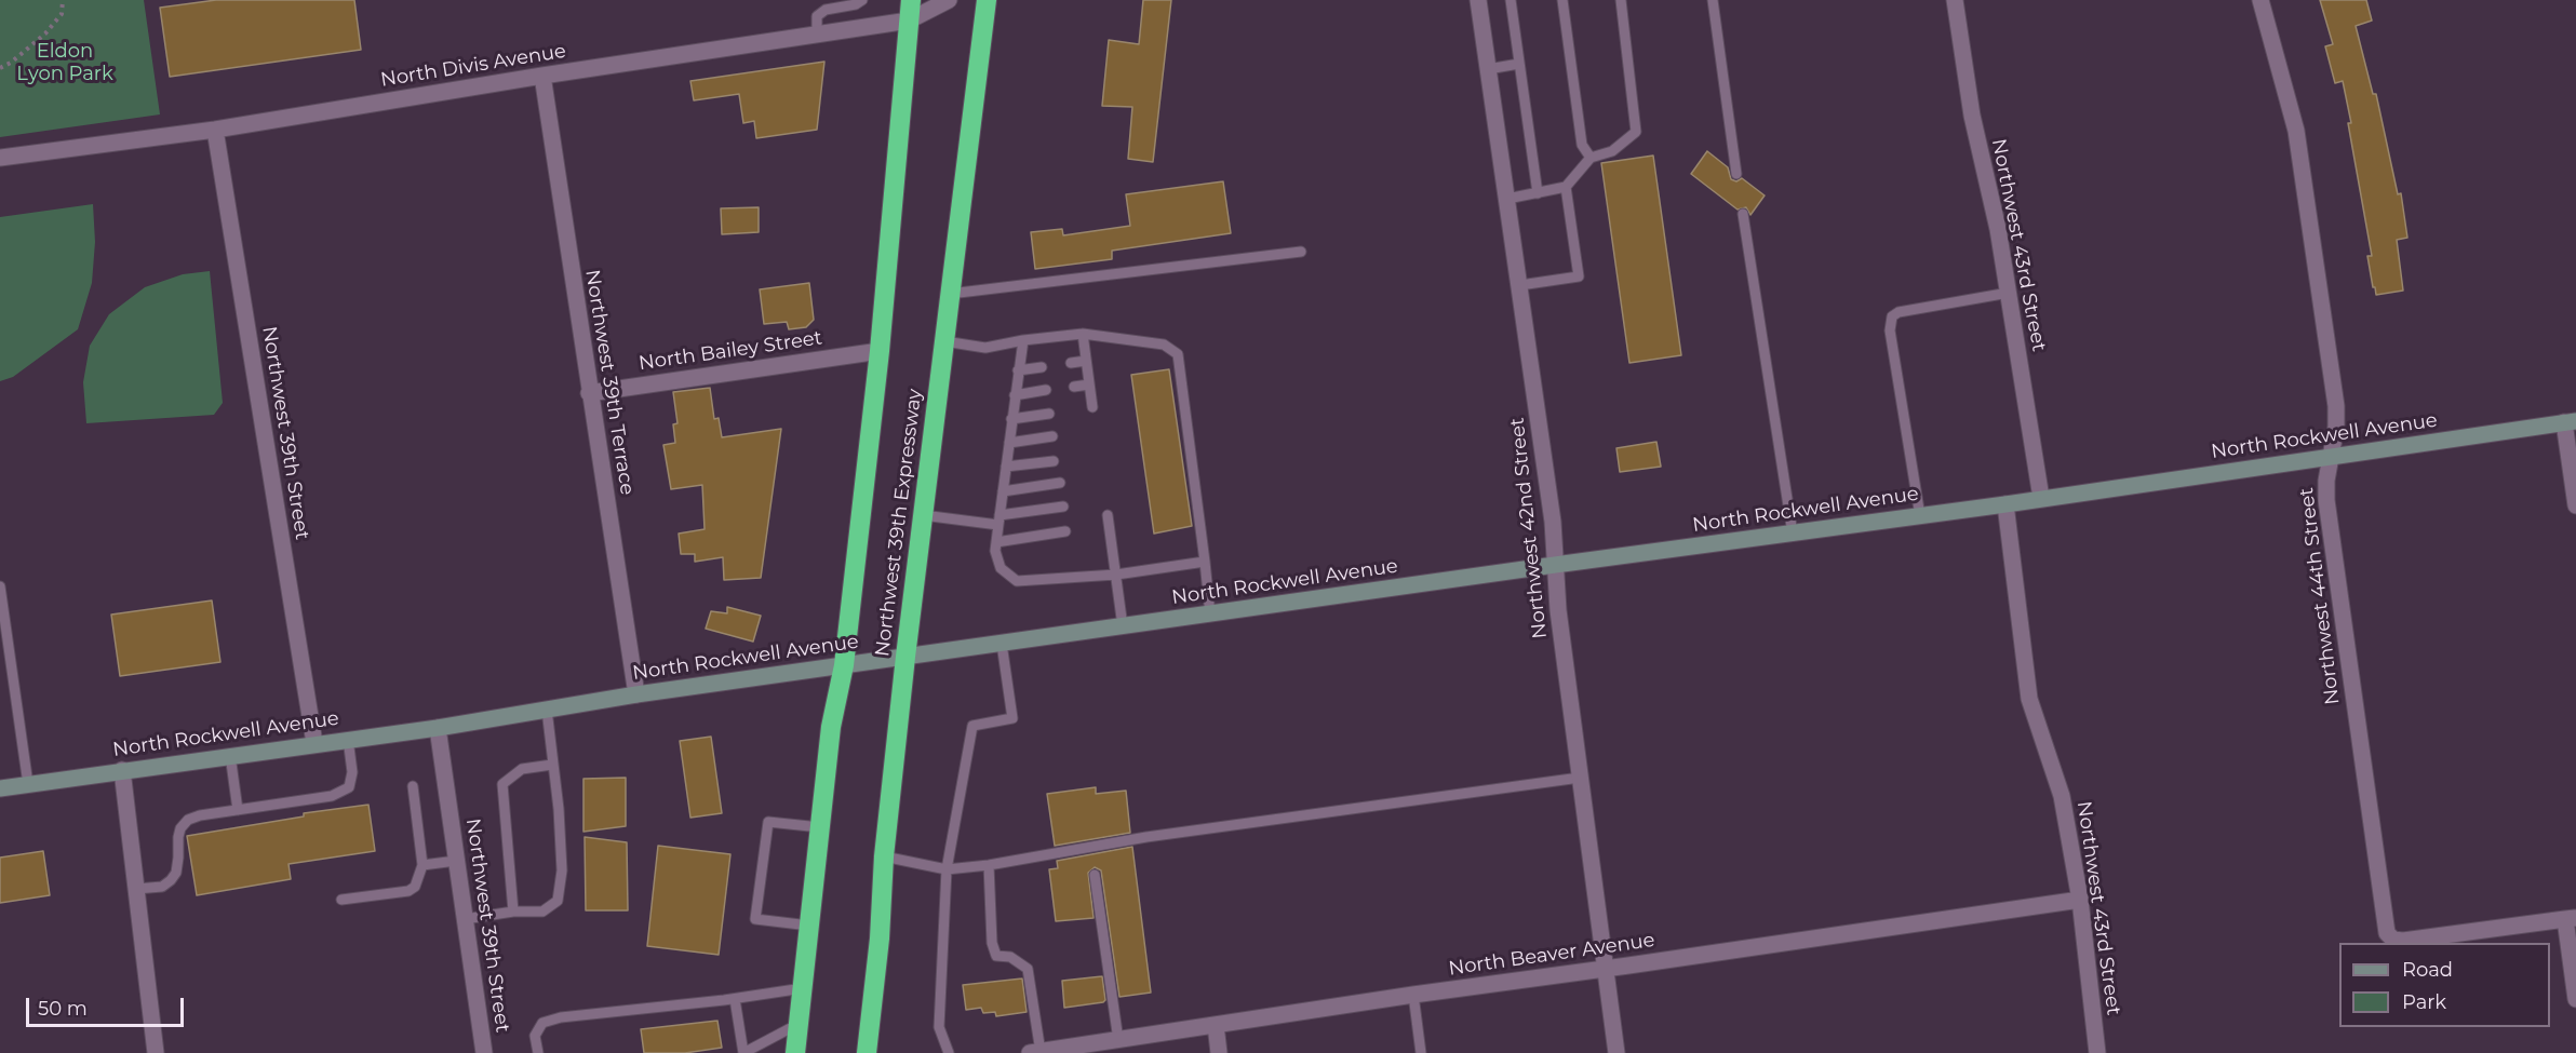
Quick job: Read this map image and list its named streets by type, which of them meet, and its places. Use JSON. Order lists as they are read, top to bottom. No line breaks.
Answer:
{"streets":{"highway":["Northwest 39th Expressway"],"main road":["North Rockwell Avenue"],"street":["North Divis Avenue","Northwest 43rd Street","North Bailey Street","Northwest 39th Terrace","Northwest 39th Street","Northwest 42nd Street","Northwest 44th Street","North Beaver Avenue"]},"crossings":[["North Divis Avenue","Northwest 39th Terrace"],["North Divis Avenue","Northwest 39th Street"],["North Divis Avenue","Northwest 39th Expressway"],["Northwest 43rd Street","North Rockwell Avenue"],["Northwest 43rd Street","North Beaver Avenue"],["North Bailey Street","Northwest 39th Terrace"],["North Bailey Street","Northwest 39th Expressway"],["Northwest 39th Terrace","North Rockwell Avenue"],["Northwest 39th Street","North Rockwell Avenue"],["North Rockwell Avenue","Northwest 39th Expressway"],["North Rockwell Avenue","Northwest 42nd Street"],["North Rockwell Avenue","Northwest 44th Street"],["Northwest 42nd Street","North Beaver Avenue"]],"parks":["Eldon Lyon Park"],"legend":["Road","Park"],"scale_bar":"50 m"}
